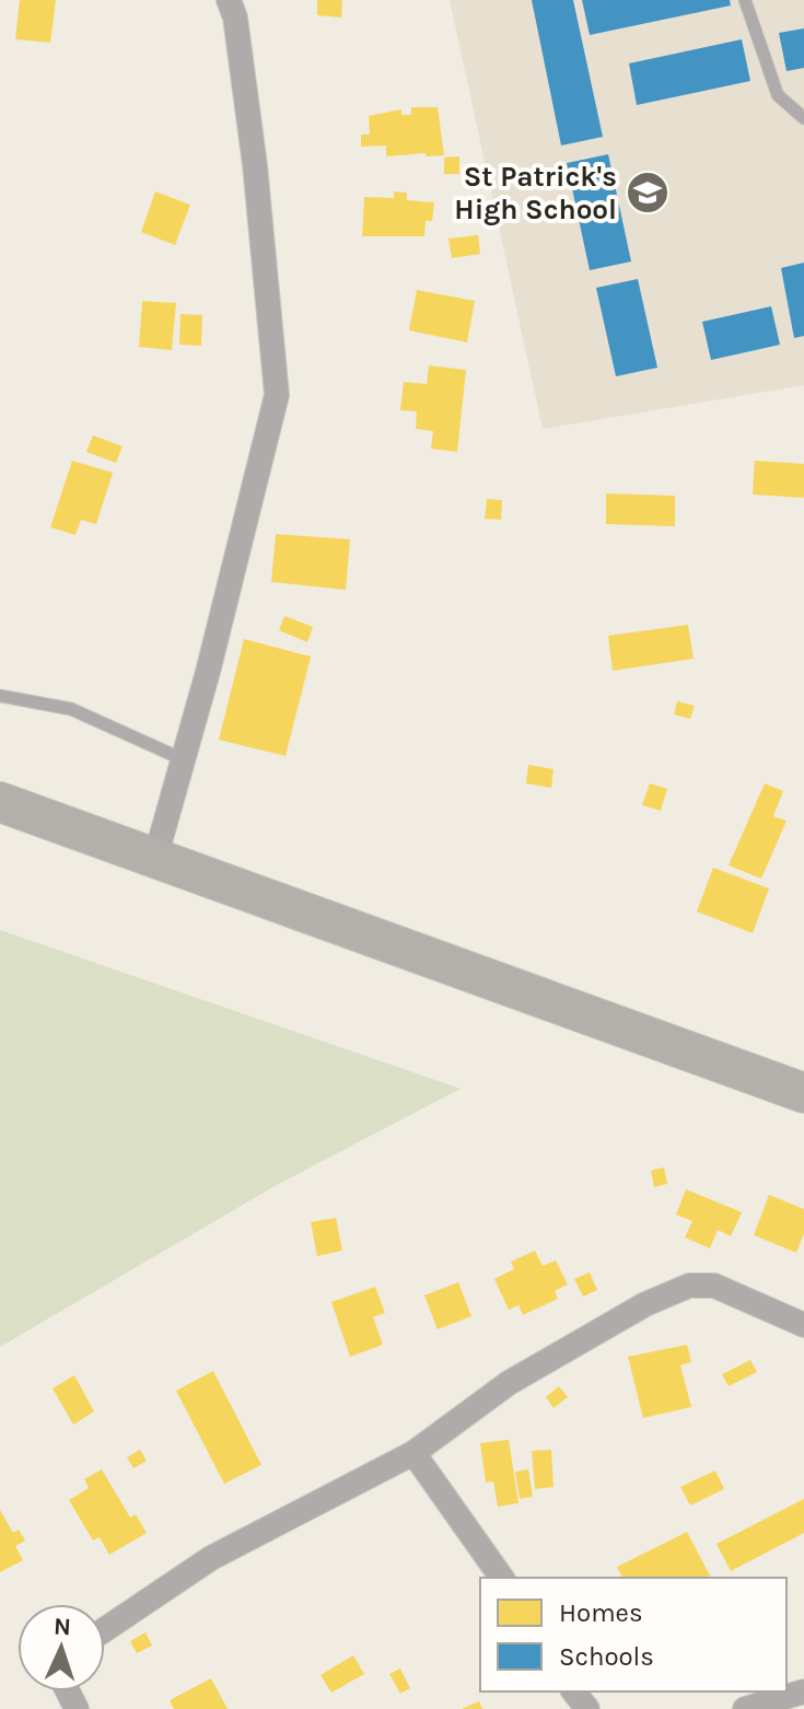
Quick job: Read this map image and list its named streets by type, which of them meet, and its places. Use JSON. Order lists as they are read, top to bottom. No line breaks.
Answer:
{"places":{"school or university":["St Patrick's High School"]},"legend":["Homes","Schools"],"north":"top"}
